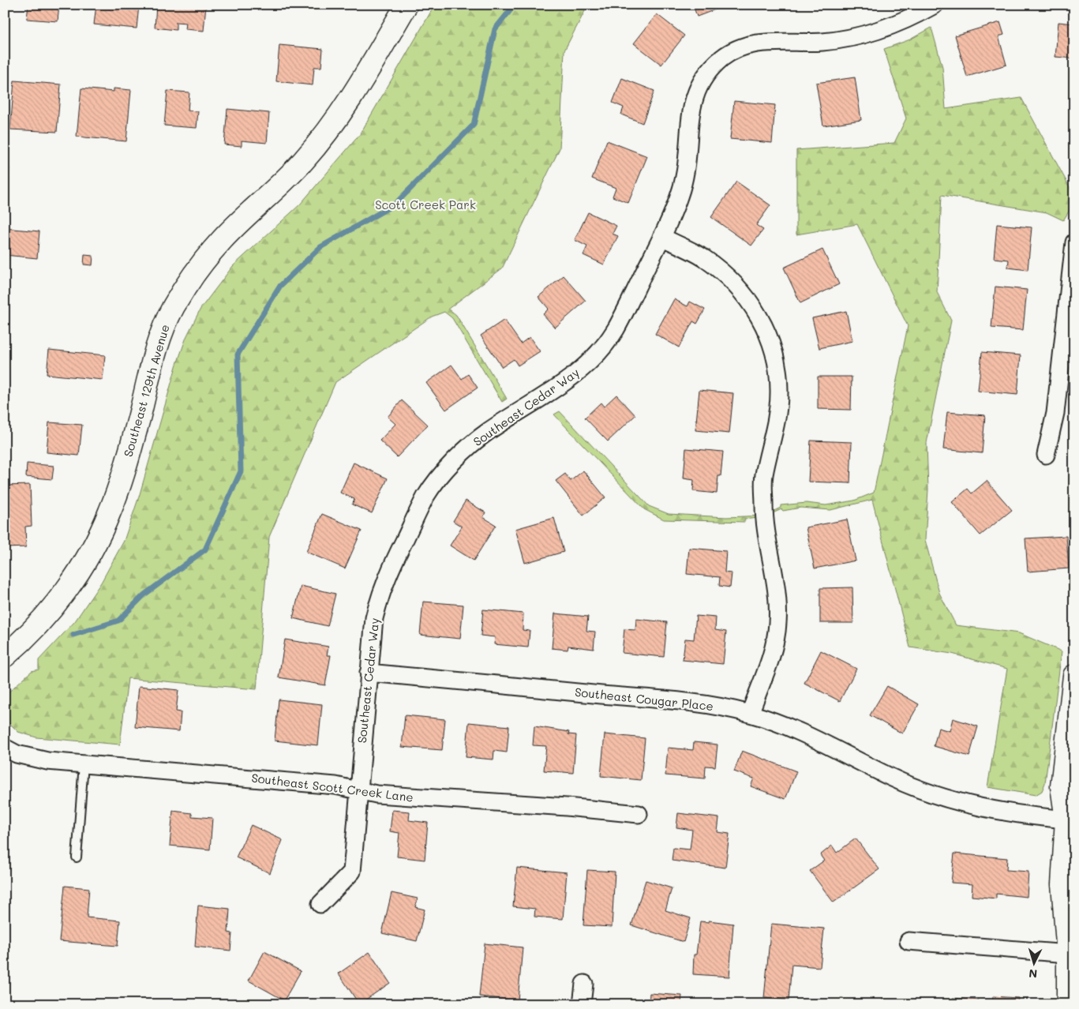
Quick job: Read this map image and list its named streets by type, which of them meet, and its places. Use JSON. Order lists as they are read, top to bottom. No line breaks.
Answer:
{"streets":{"main road":["Southeast 129th Avenue"],"street":["Southeast Cedar Way","Southeast Cougar Place","Southeast Scott Creek Lane"]},"crossings":[["Southeast Cedar Way","Southeast Cougar Place"],["Southeast Cedar Way","Southeast Scott Creek Lane"]],"parks":["Scott Creek Park"],"north":"bottom"}
